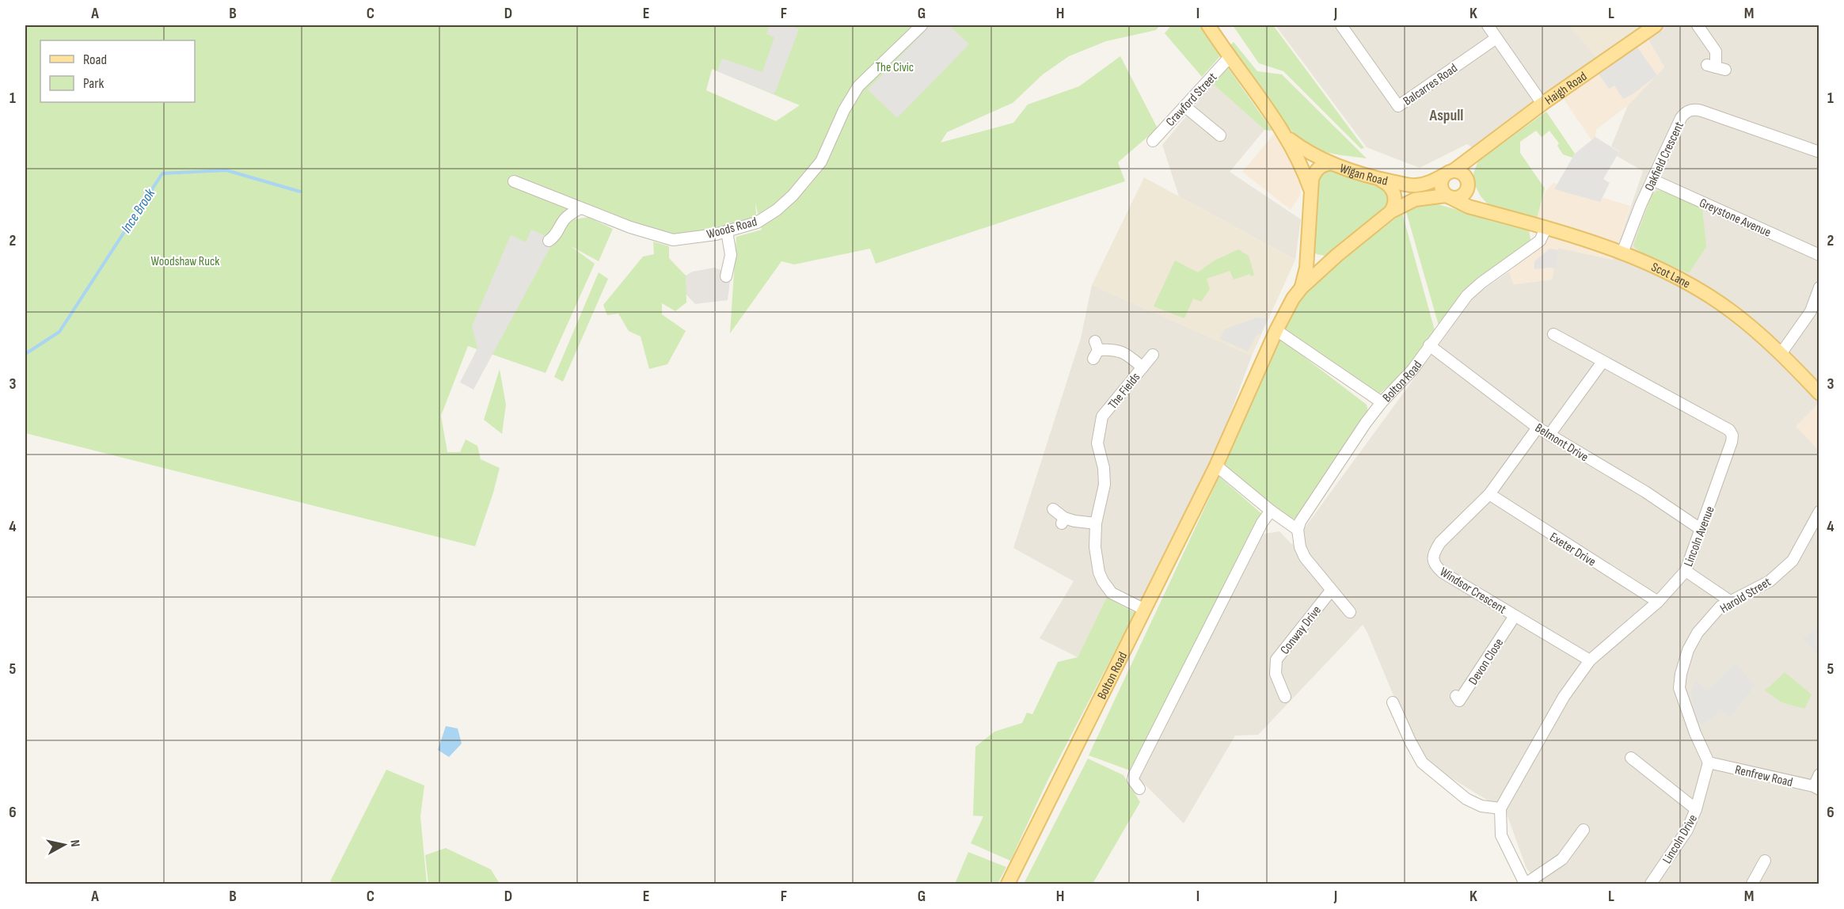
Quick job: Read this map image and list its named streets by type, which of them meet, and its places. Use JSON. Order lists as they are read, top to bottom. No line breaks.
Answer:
{"streets":{"main road":["Haigh Road","Wigan Road","Scot Lane","Bolton Road"],"street":["Balcarres Road","Crawford Street","Oakfield Crescent","Greystone Avenue","Woods Road","The Fields","Belmont Drive","Lincoln Avenue","Exeter Drive","Windsor Crescent","Harold Street","Conway Drive","Devon Close","Renfrew Road","Lincoln Drive"]},"crossings":[["Haigh Road","Wigan Road"],["Haigh Road","Scot Lane"],["Haigh Road","Bolton Road"],["Crawford Street","Wigan Road"],["Oakfield Crescent","Greystone Avenue"],["Oakfield Crescent","Scot Lane"],["Wigan Road","Scot Lane"],["Wigan Road","Bolton Road"],["Scot Lane","Bolton Road"],["Bolton Road","The Fields"],["Bolton Road","Belmont Drive"],["Belmont Drive","Lincoln Avenue"],["Belmont Drive","Windsor Crescent"],["Lincoln Avenue","Exeter Drive"],["Lincoln Avenue","Windsor Crescent"],["Exeter Drive","Windsor Crescent"],["Windsor Crescent","Devon Close"],["Harold Street","Renfrew Road"],["Harold Street","Lincoln Drive"],["Renfrew Road","Lincoln Drive"]],"districts":["Aspull"],"water":["Ince Brook"],"parks":["The Civic","Woodshaw Ruck"],"legend":["Road","Park"],"north":"right","grid":{"columns":["A","B","C","D","E","F","G","H","I","J","K","L","M"],"rows":["1","2","3","4","5","6"]}}
